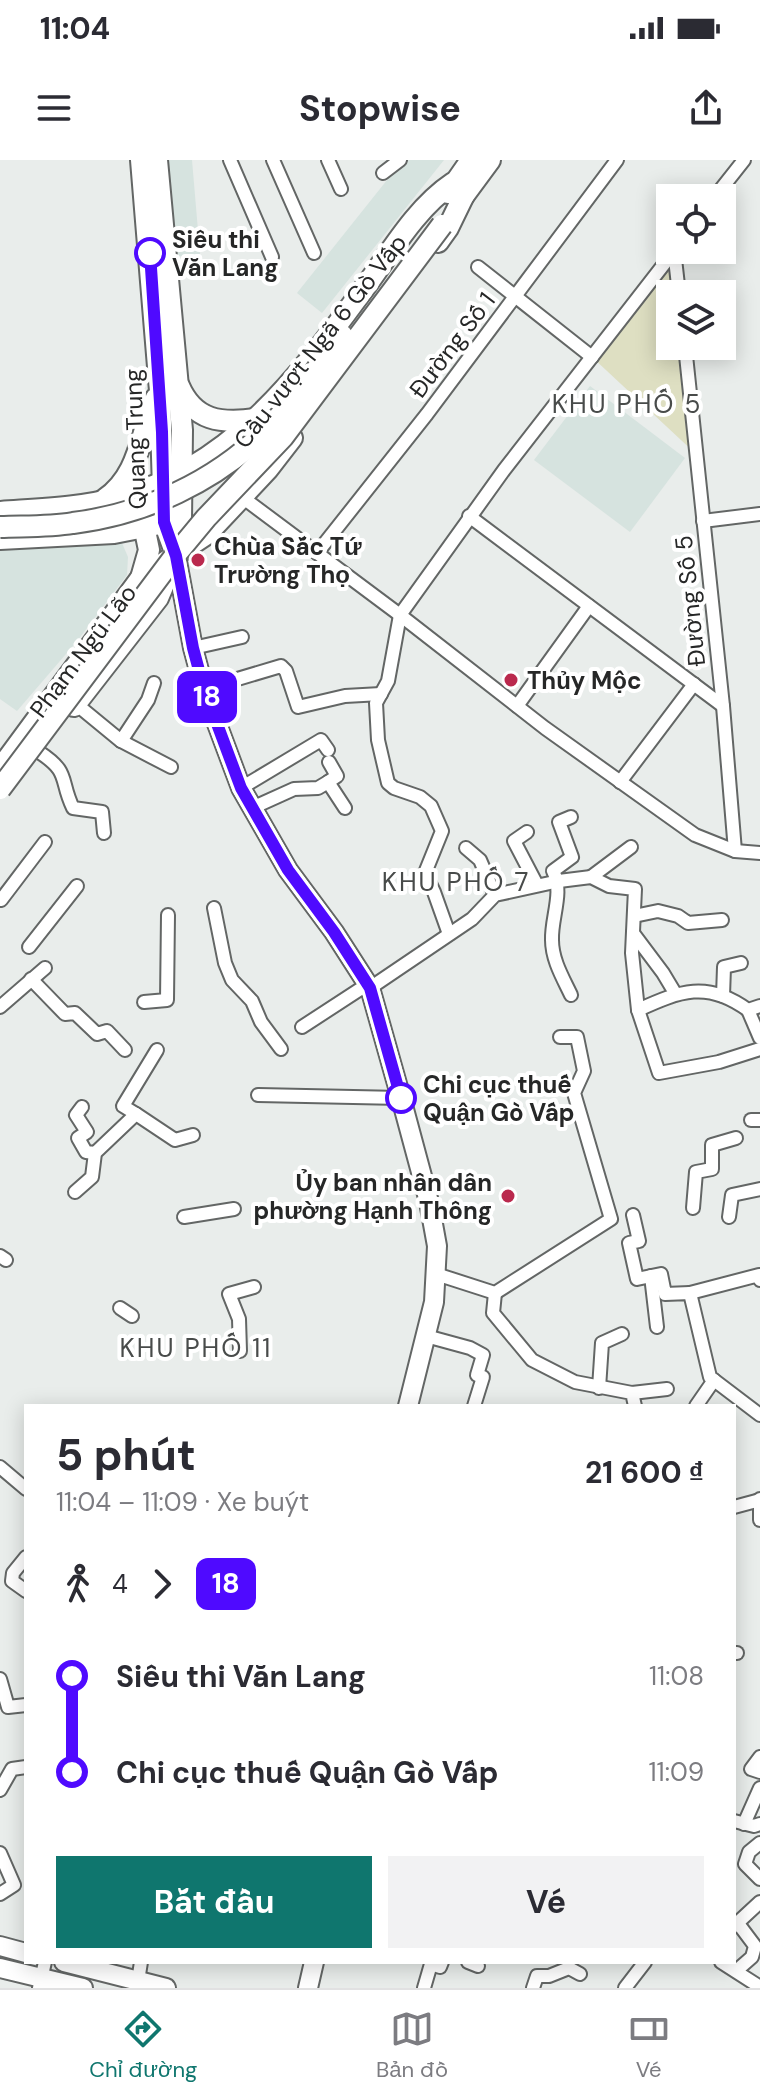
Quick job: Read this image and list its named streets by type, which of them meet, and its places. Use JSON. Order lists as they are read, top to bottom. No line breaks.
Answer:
{"streets":{"main road":["Cầu vượt Ngã 6 Gò Vấp","Quang Trung","Phạm Ngũ Lão"],"street":["Đường Số 1","Đường Số 5"]},"crossings":[["Quang Trung","Phạm Ngũ Lão"]],"districts":["KHU PHỐ 5","KHU PHỐ 7","KHU PHỐ 11"],"places":["Siêu thi Văn Lang","Chùa Sắc Tứ Trường Thọ","Thủy Mộc","Chi cục thuế Quận Gò Vấp","Ủy ban nhân dân phường Hạnh Thông"],"lines":["bus line 18"],"page":{"status":"11:04","header":"Stopwise","on_map":"18","heading":["5 phút","11:04 – 11:09 · Xe buýt","21 600 ₫"],"legs":["4","18"],"list":[{"name":"Siêu thi Văn Lang","value":"11:08"},{"name":"Chi cục thuế Quận Gò Vấp","value":"11:09"}],"buttons":["Bắt đầu","Vé"],"tabs":["Chỉ đường","Bản đồ","Vé"]}}
